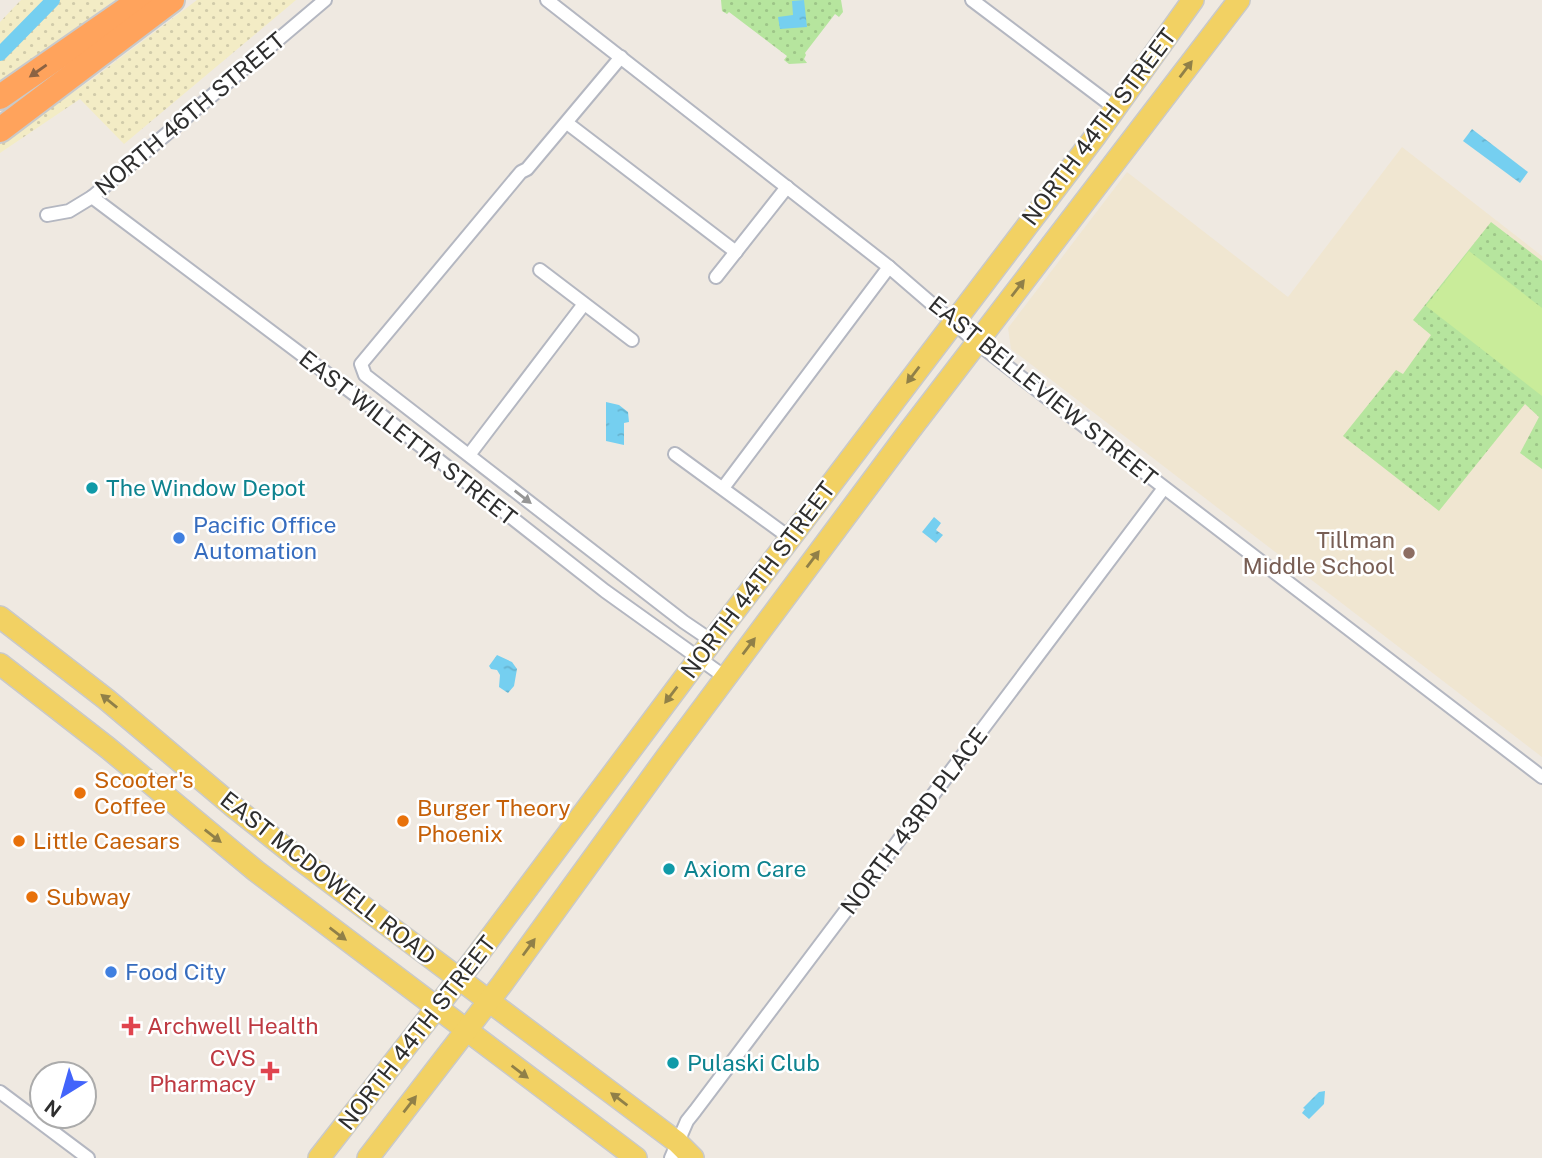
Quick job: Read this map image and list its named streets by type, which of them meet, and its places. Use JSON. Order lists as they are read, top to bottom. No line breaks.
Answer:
{"streets":{"main road":["NORTH 44TH STREET","EAST MCDOWELL ROAD"],"street":["NORTH 46TH STREET","EAST BELLEVIEW STREET","EAST WILLETTA STREET","NORTH 43RD PLACE"]},"crossings":[["NORTH 46TH STREET","EAST WILLETTA STREET"],["NORTH 44TH STREET","EAST BELLEVIEW STREET"],["NORTH 44TH STREET","EAST WILLETTA STREET"],["NORTH 44TH STREET","EAST MCDOWELL ROAD"],["EAST BELLEVIEW STREET","NORTH 43RD PLACE"],["NORTH 43RD PLACE","EAST MCDOWELL ROAD"]],"places":{"other":["The Window Depot","Pacific Office Automation","Tillman Middle School","Scooter's Coffee","Burger Theory Phoenix","Little Caesars","Axiom Care","Subway","Food City","Pulaski Club"],"health":["Archwell Health","CVS Pharmacy"]},"north":"bottom left"}
